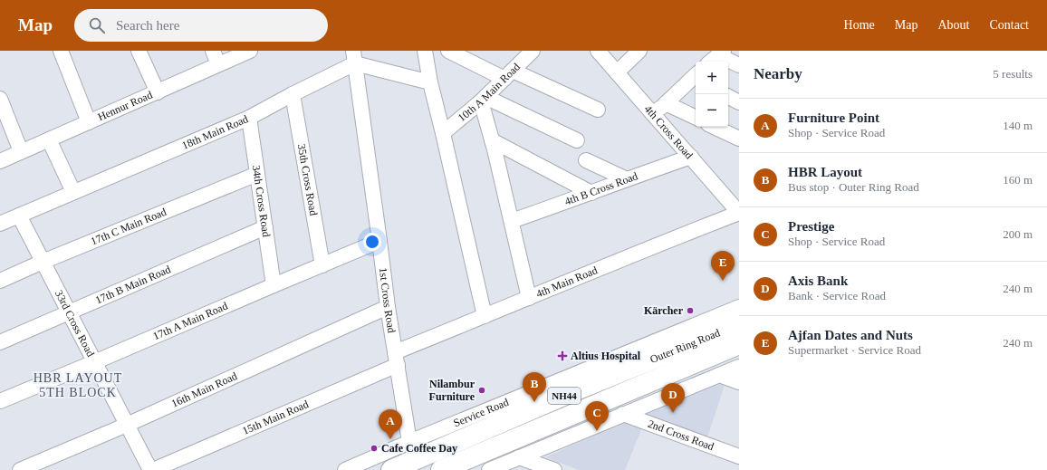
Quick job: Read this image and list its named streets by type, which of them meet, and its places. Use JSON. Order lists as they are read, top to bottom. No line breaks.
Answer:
{"streets":{"highway":["Outer Ring Road","NH44"],"street":["10th A Main Road","Hennur Road","4th Cross Road","18th Main Road","35th Cross Road","4th B Cross Road","34th Cross Road","17th C Main Road","4th Main Road","17th B Main Road","1st Cross Road","17th A Main Road","33rd Cross Road","16th Main Road","Service Road","15th Main Road","2nd Cross Road"]},"crossings":[["4th Cross Road","4th B Cross Road"],["4th Cross Road","4th Main Road"],["18th Main Road","35th Cross Road"],["18th Main Road","34th Cross Road"],["18th Main Road","1st Cross Road"],["18th Main Road","33rd Cross Road"],["35th Cross Road","17th A Main Road"],["34th Cross Road","17th C Main Road"],["34th Cross Road","17th B Main Road"],["34th Cross Road","17th A Main Road"],["17th C Main Road","33rd Cross Road"],["4th Main Road","1st Cross Road"],["4th Main Road","15th Main Road"],["17th B Main Road","33rd Cross Road"],["1st Cross Road","17th A Main Road"],["1st Cross Road","16th Main Road"],["1st Cross Road","Service Road"],["1st Cross Road","15th Main Road"],["17th A Main Road","33rd Cross Road"],["33rd Cross Road","16th Main Road"]],"districts":["HBR LAYOUT 5TH BLOCK"],"places":{"other":["Kärcher","Nilambur Furniture","Cafe Coffee Day"],"health":["Altius Hospital"]},"page":{"header":"Map","search":"Search here","nav":["Home","Map","About","Contact"],"heading":["Nearby","5 results"],"map_buttons":["+","−"],"list":[{"mark":"A","name":"Furniture Point","note":"Shop · Service Road","value":"140 m"},{"mark":"B","name":"HBR Layout","note":"Bus stop · Outer Ring Road","value":"160 m"},{"mark":"C","name":"Prestige","note":"Shop · Service Road","value":"200 m"},{"mark":"D","name":"Axis Bank","note":"Bank · Service Road","value":"240 m"},{"mark":"E","name":"Ajfan Dates and Nuts","note":"Supermarket · Service Road","value":"240 m"}],"pins":["E","B","D","C","A"]}}
